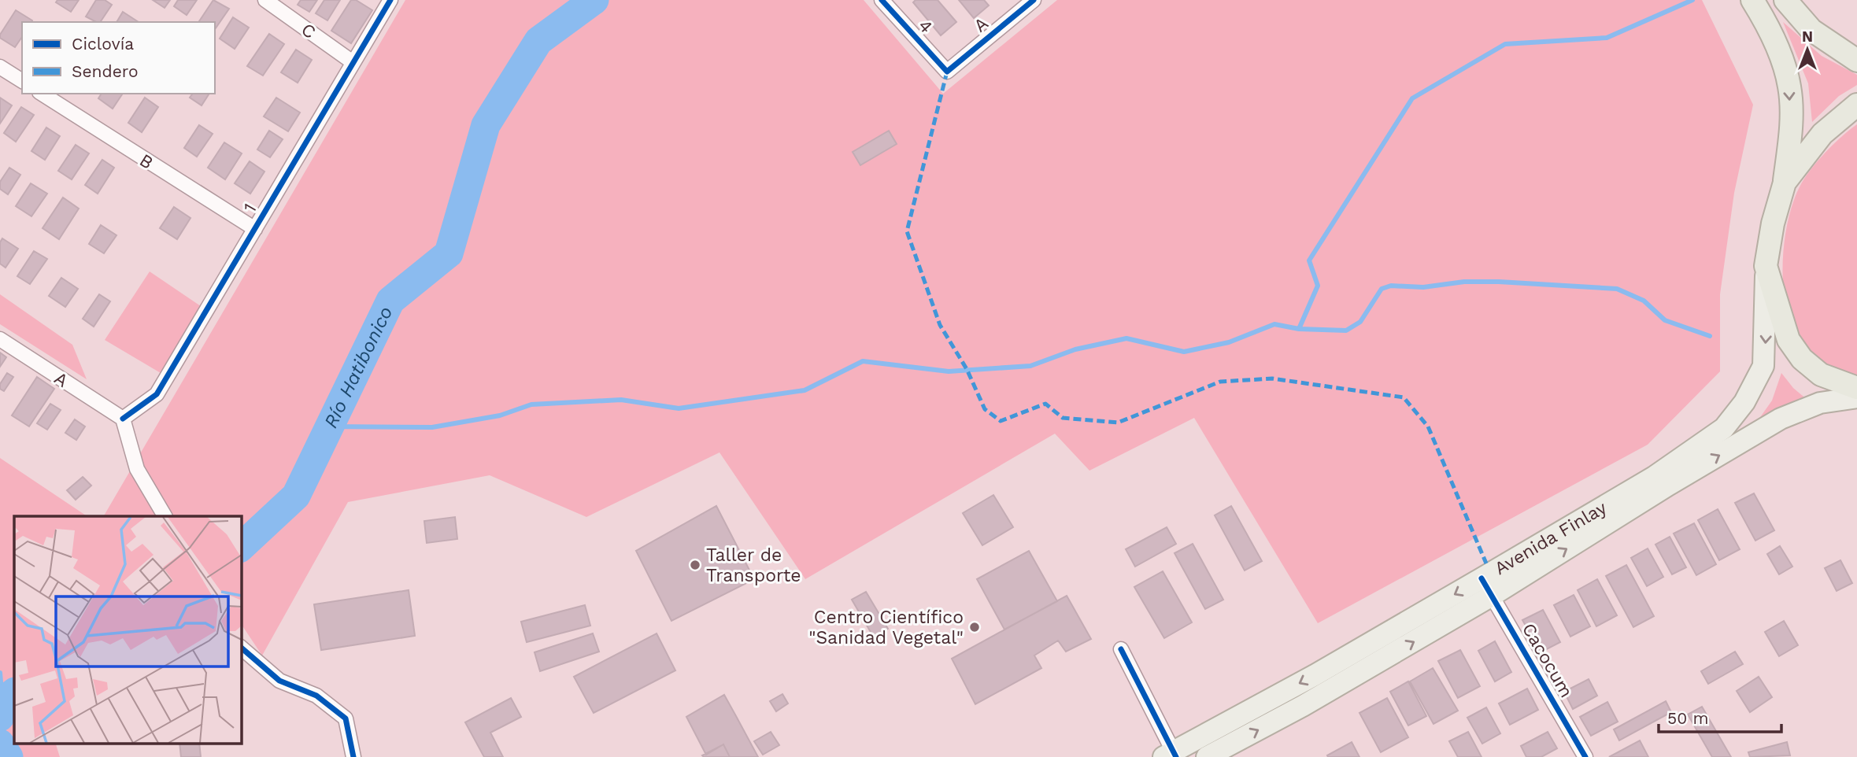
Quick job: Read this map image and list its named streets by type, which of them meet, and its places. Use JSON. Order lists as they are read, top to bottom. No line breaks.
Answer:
{"streets":{"main road":["Avenida Finlay"],"street":["A","4","C","B","1","Cacocum"]},"crossings":[["A","4"],["A","1"],["C","1"],["B","1"],["Avenida Finlay","Cacocum"]],"water":["Río Hatibonico"],"places":["Taller de Transporte","Centro Científico \"Sanidad Vegetal\""],"legend":["Ciclovía","Sendero"],"scale_bar":"50 m","north":"top"}
